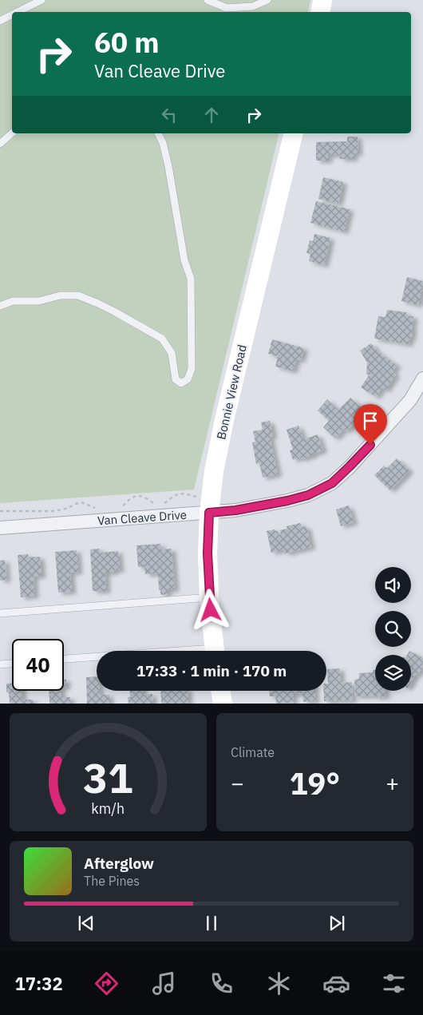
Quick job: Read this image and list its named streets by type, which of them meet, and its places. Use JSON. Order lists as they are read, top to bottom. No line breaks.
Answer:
{"streets":{"street":["Bonnie View Road","Van Cleave Drive"]},"crossings":[["Bonnie View Road","Van Cleave Drive"]],"page":{"turn":["60 m","Van Cleave Drive"],"limit":"40","trip":"17:33 · 1 min · 170 m","tile":"Climate","heat":["−","19°","+"],"song":["Afterglow","The Pines"],"tabs":"17:32","gauge":["31","km/h"]}}
